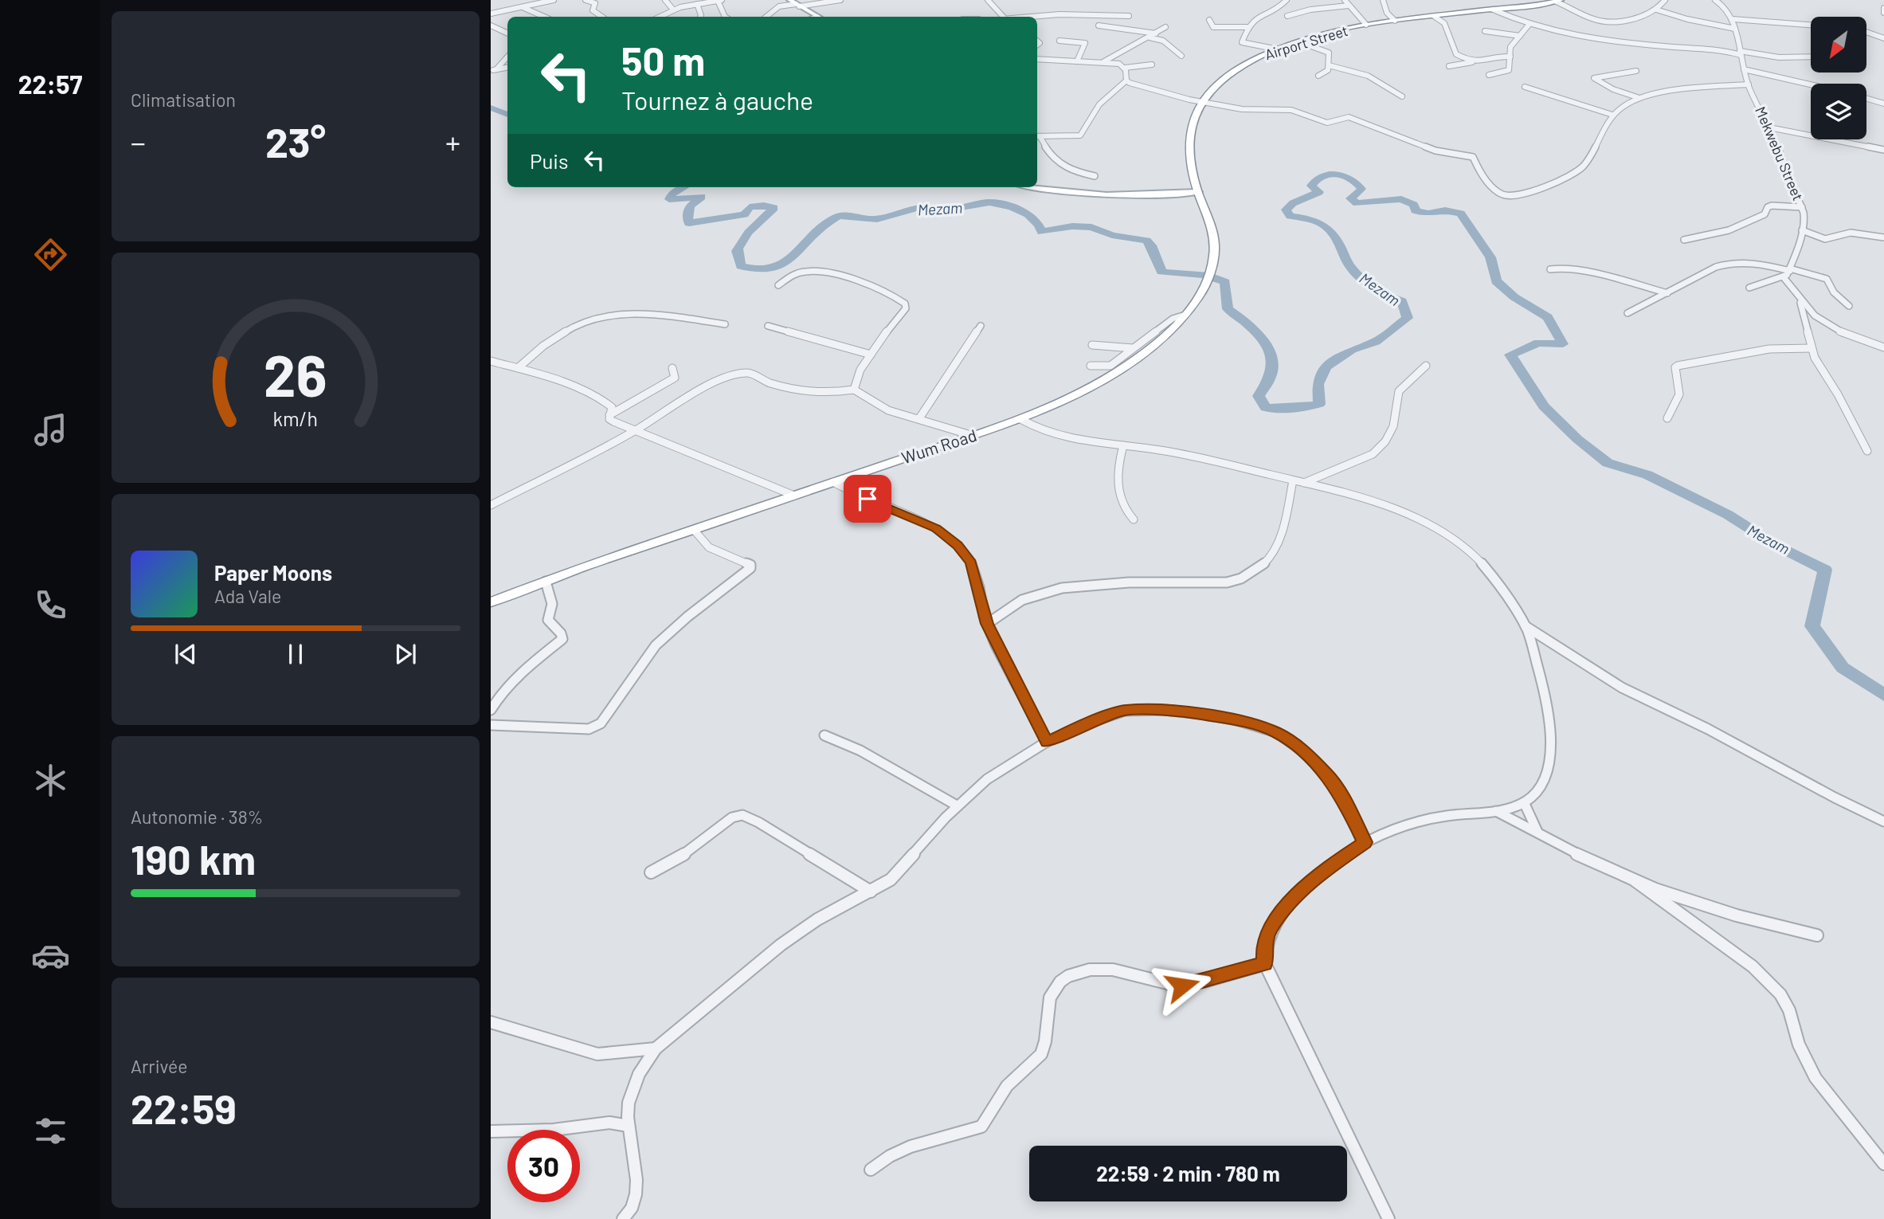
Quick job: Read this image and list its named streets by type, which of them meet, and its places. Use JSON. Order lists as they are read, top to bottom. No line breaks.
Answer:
{"streets":{"highway":["Airport Street","Wum Road"],"street":["Mekwebu Street"]},"crossings":[["Airport Street","Wum Road"]],"water":["Mezam"],"north":"bottom left","page":{"tabs":"22:57","tile":["Climatisation",["Autonomie · 38%","190 km"],["Arrivée","22:59"]],"turn":["50 m","Tournez à gauche"],"heat":["−","23°","+"],"then":"Puis","song":["Paper Moons","Ada Vale"],"limit":"30","trip":"22:59 · 2 min · 780 m","gauge":["26","km/h"]}}
